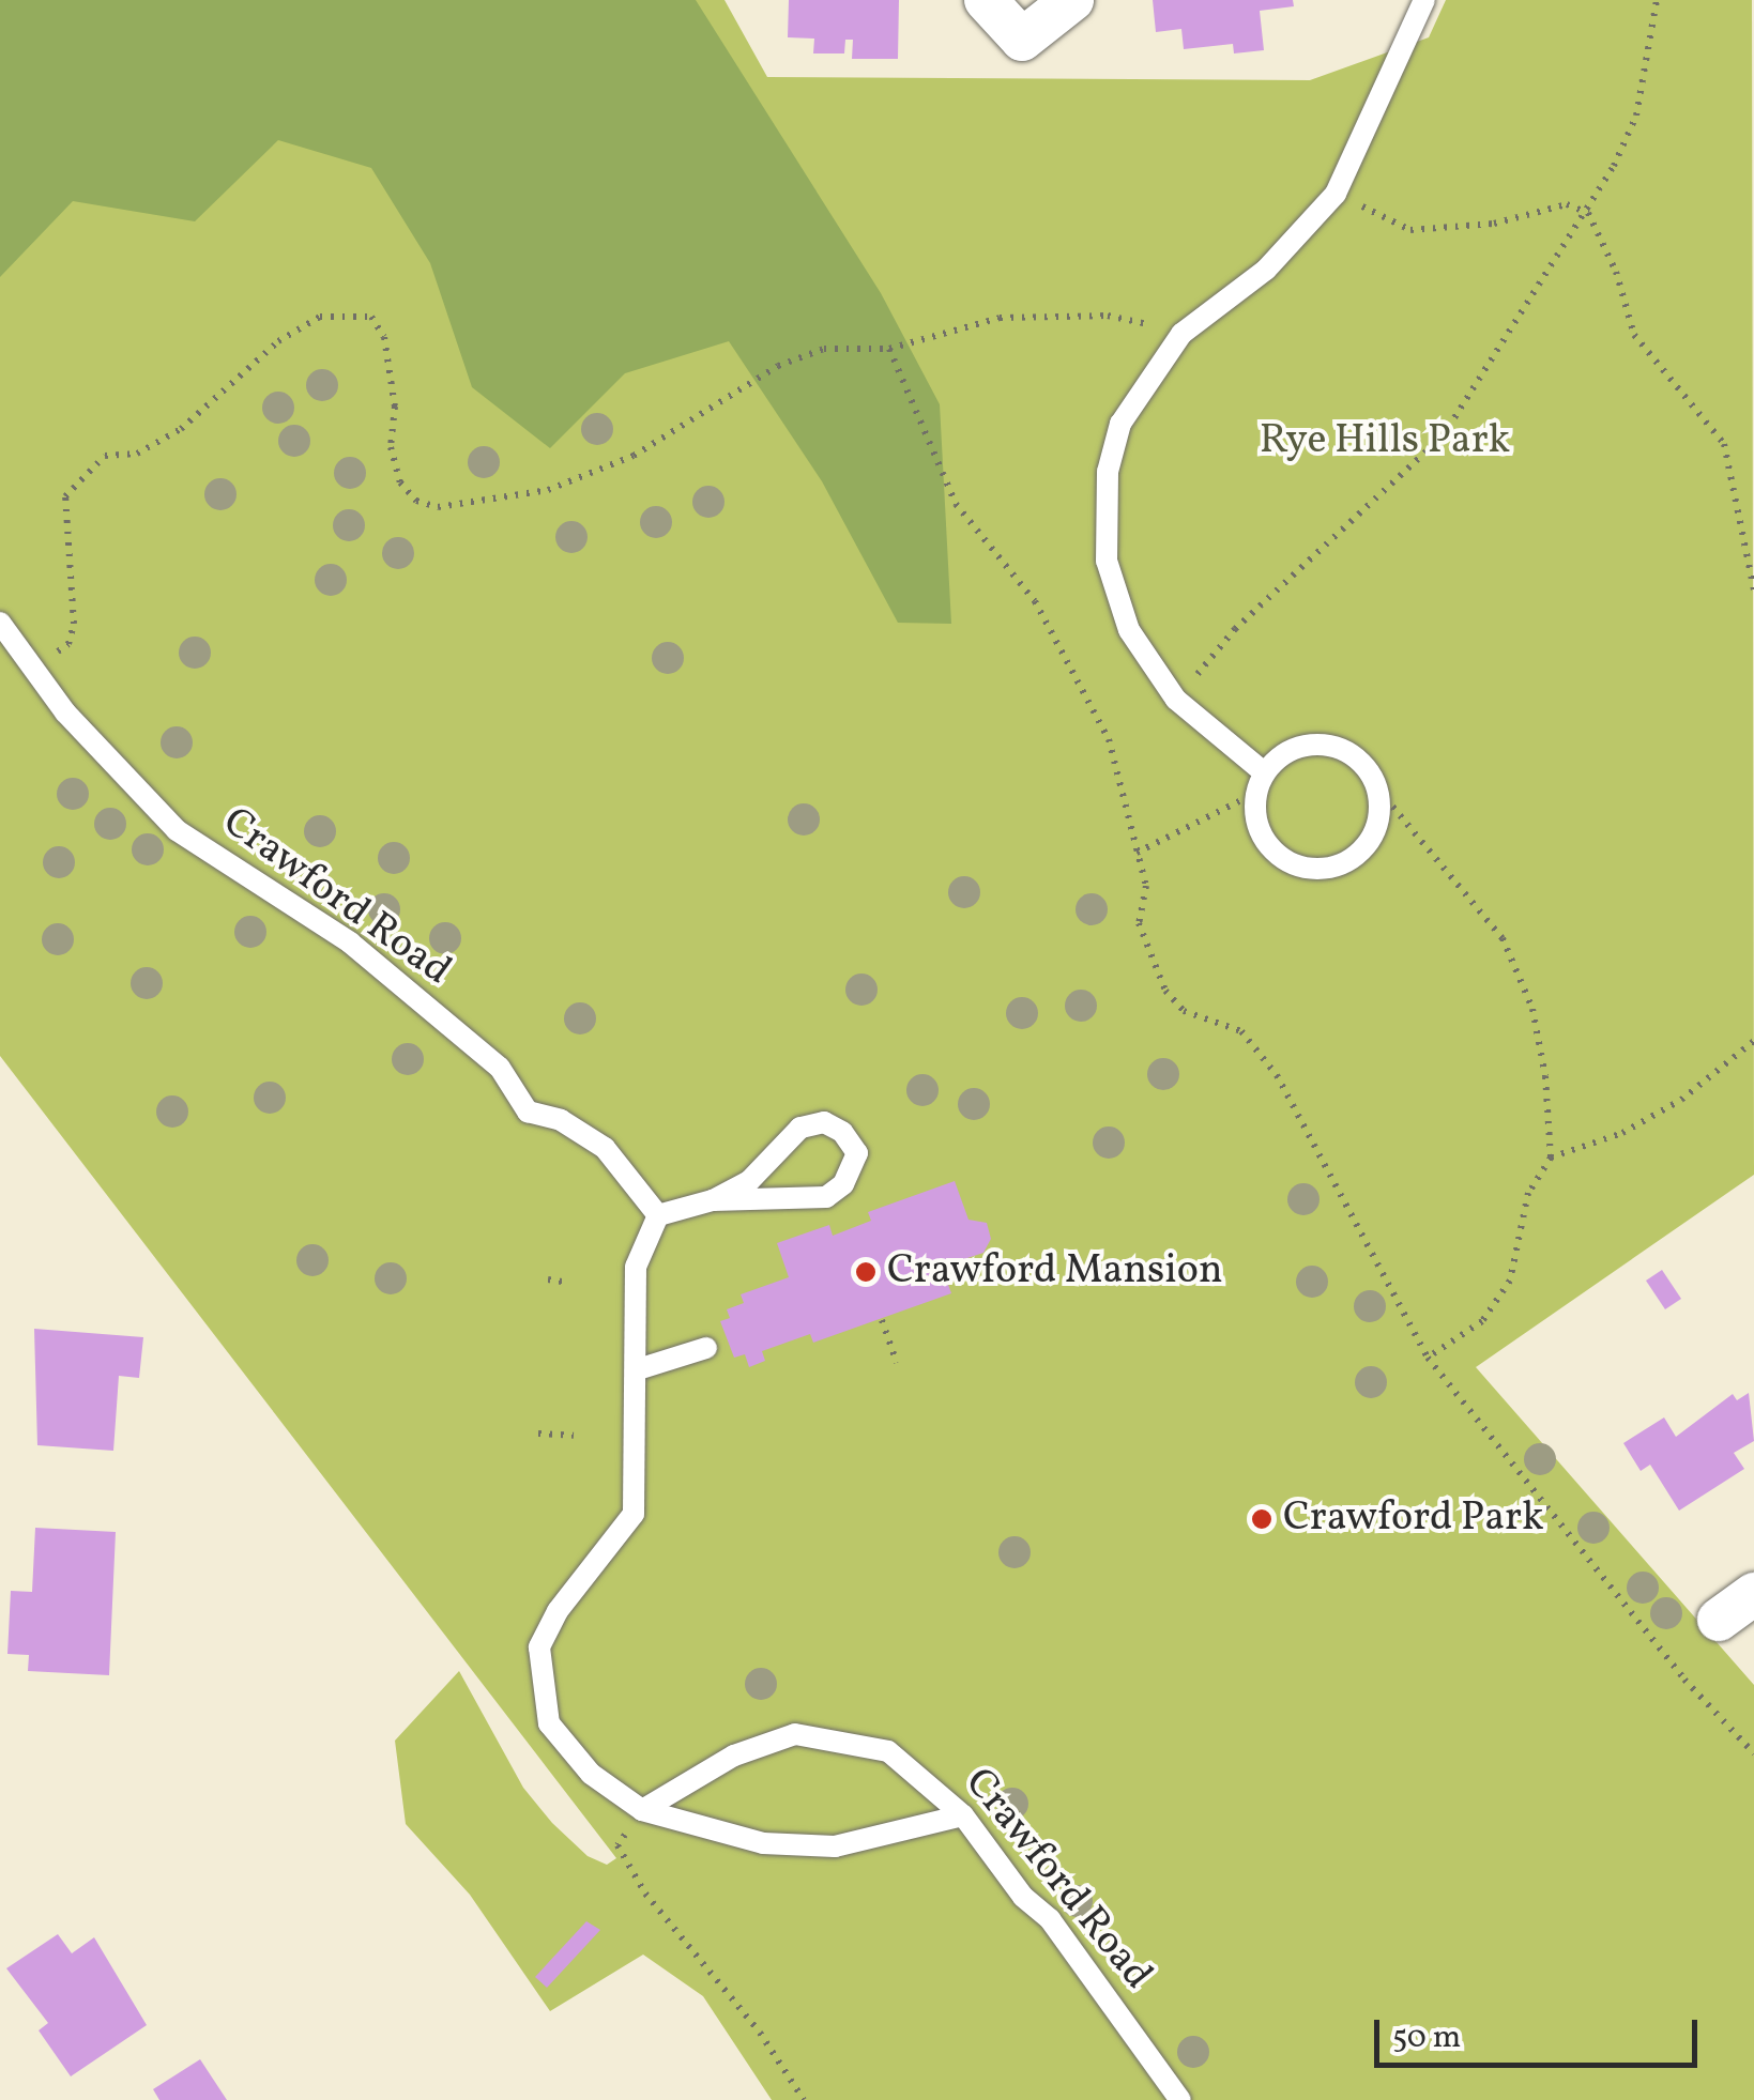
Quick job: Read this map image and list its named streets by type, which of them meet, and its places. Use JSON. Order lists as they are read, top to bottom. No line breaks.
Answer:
{"streets":{"lane":["Crawford Road"]},"parks":["Rye Hills Park"],"places":["Crawford Mansion","Crawford Park"],"scale_bar":"50 m"}
